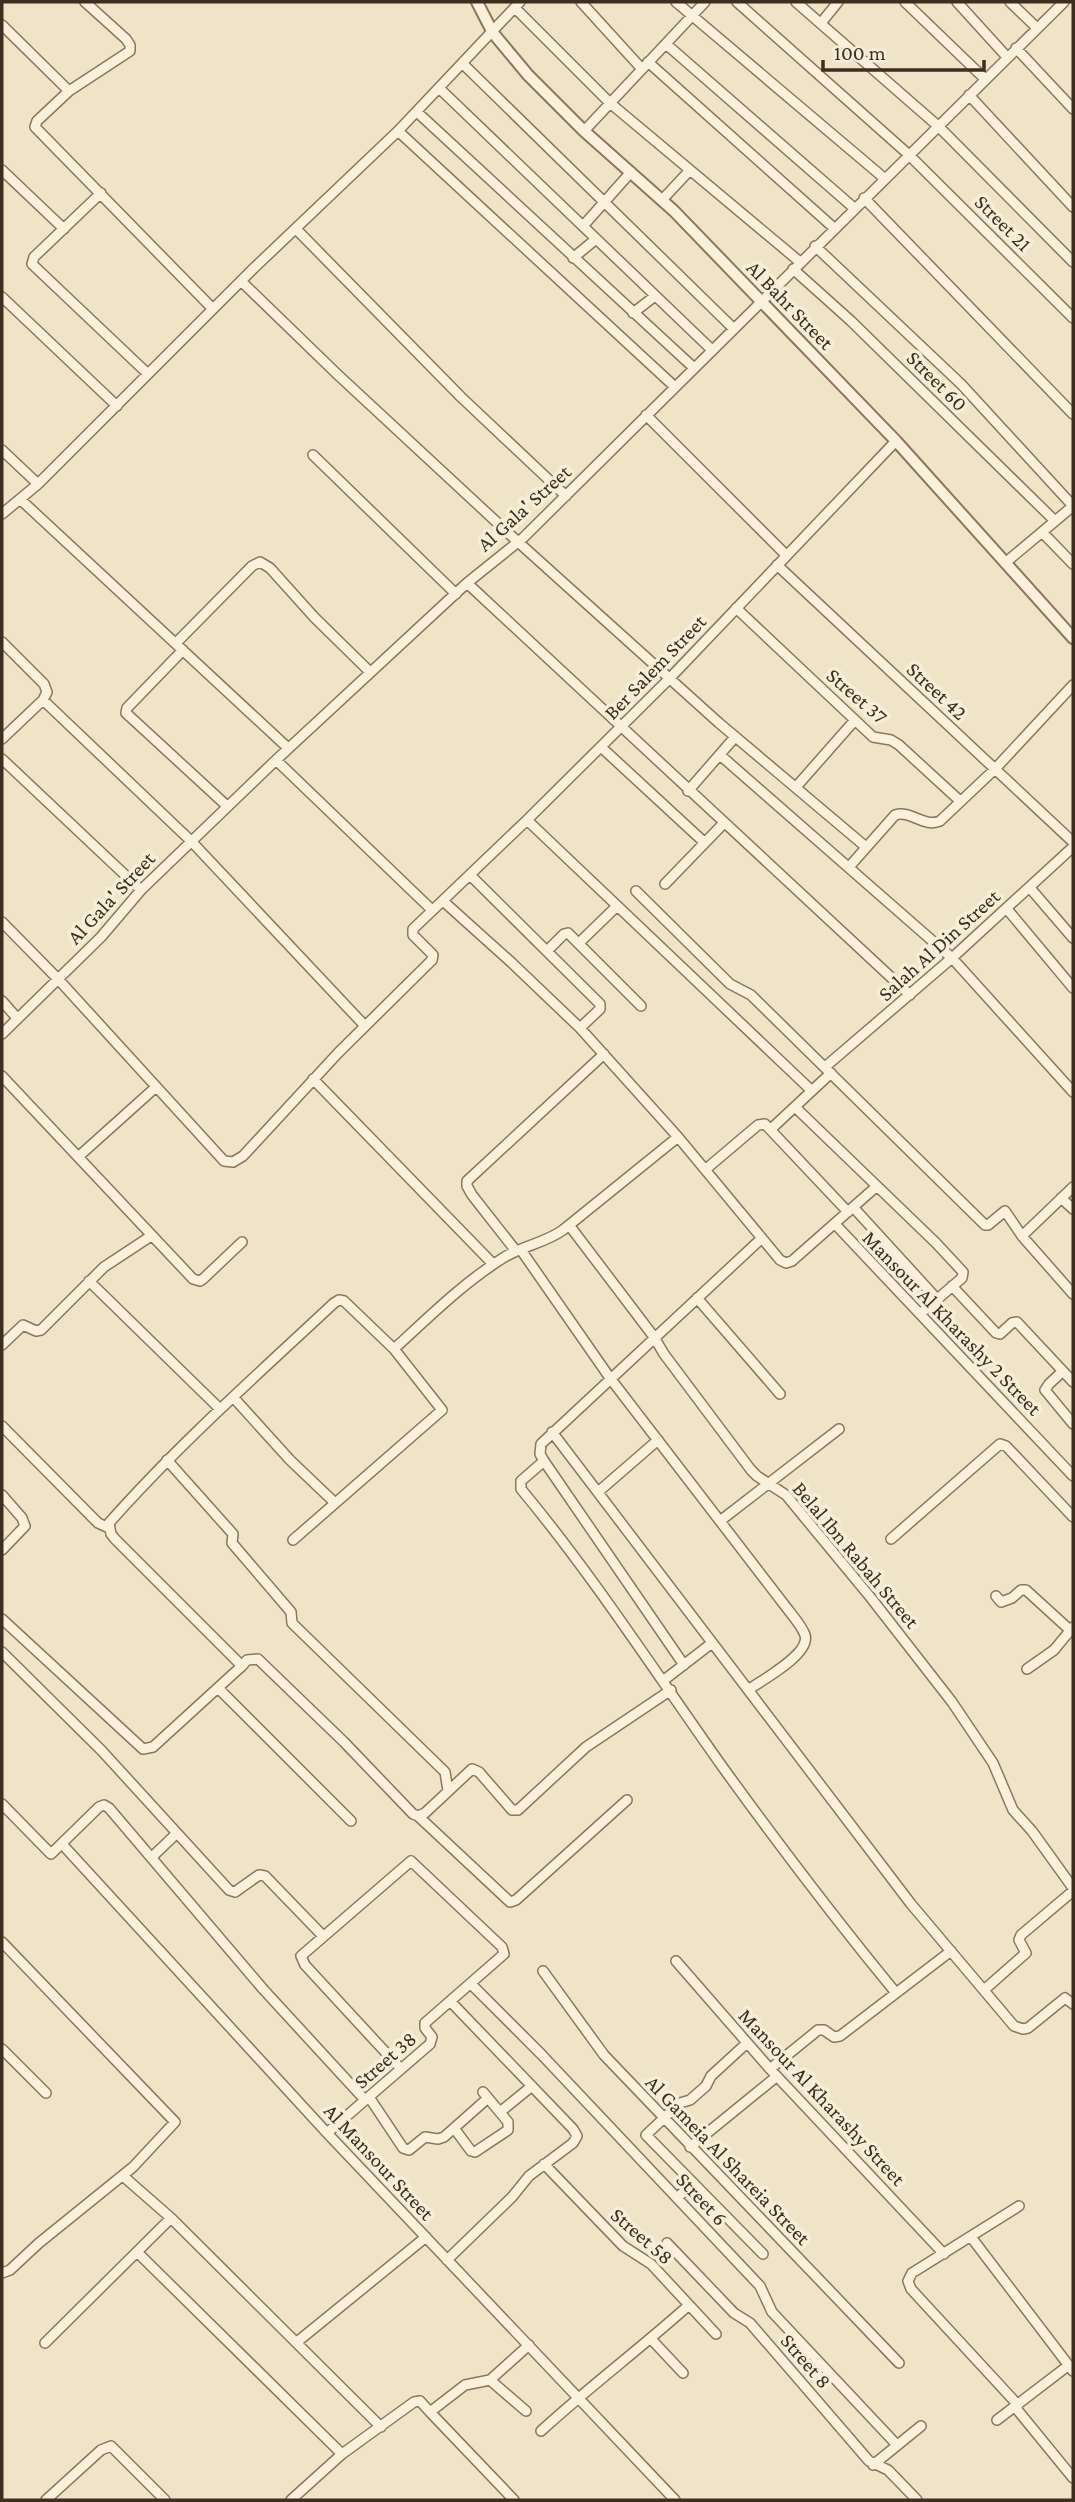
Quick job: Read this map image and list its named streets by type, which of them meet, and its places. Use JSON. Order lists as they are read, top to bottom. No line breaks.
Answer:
{"streets":{"street":["Street 21","Al Bahr Street","Street 60","Al Gala' Street","Ber Salem Street","Street 42","Street 37","Salah Al Din Street","Mansour Al Kharashy 2 Street","Belal Ibn Rabah Street","Street 38","Mansour Al Kharashy Street","Al Gameia Al Shareia Street","Al Mansour Street","Street 6","Street 58","Street 8"]},"crossings":[["Street 21","Al Gala' Street"],["Al Bahr Street","Al Gala' Street"],["Al Bahr Street","Ber Salem Street"],["Street 60","Al Gala' Street"],["Ber Salem Street","Street 42"],["Ber Salem Street","Street 37"],["Street 42","Salah Al Din Street"],["Street 38","Al Mansour Street"],["Street 38","Street 6"]],"scale_bar":"100 m"}
